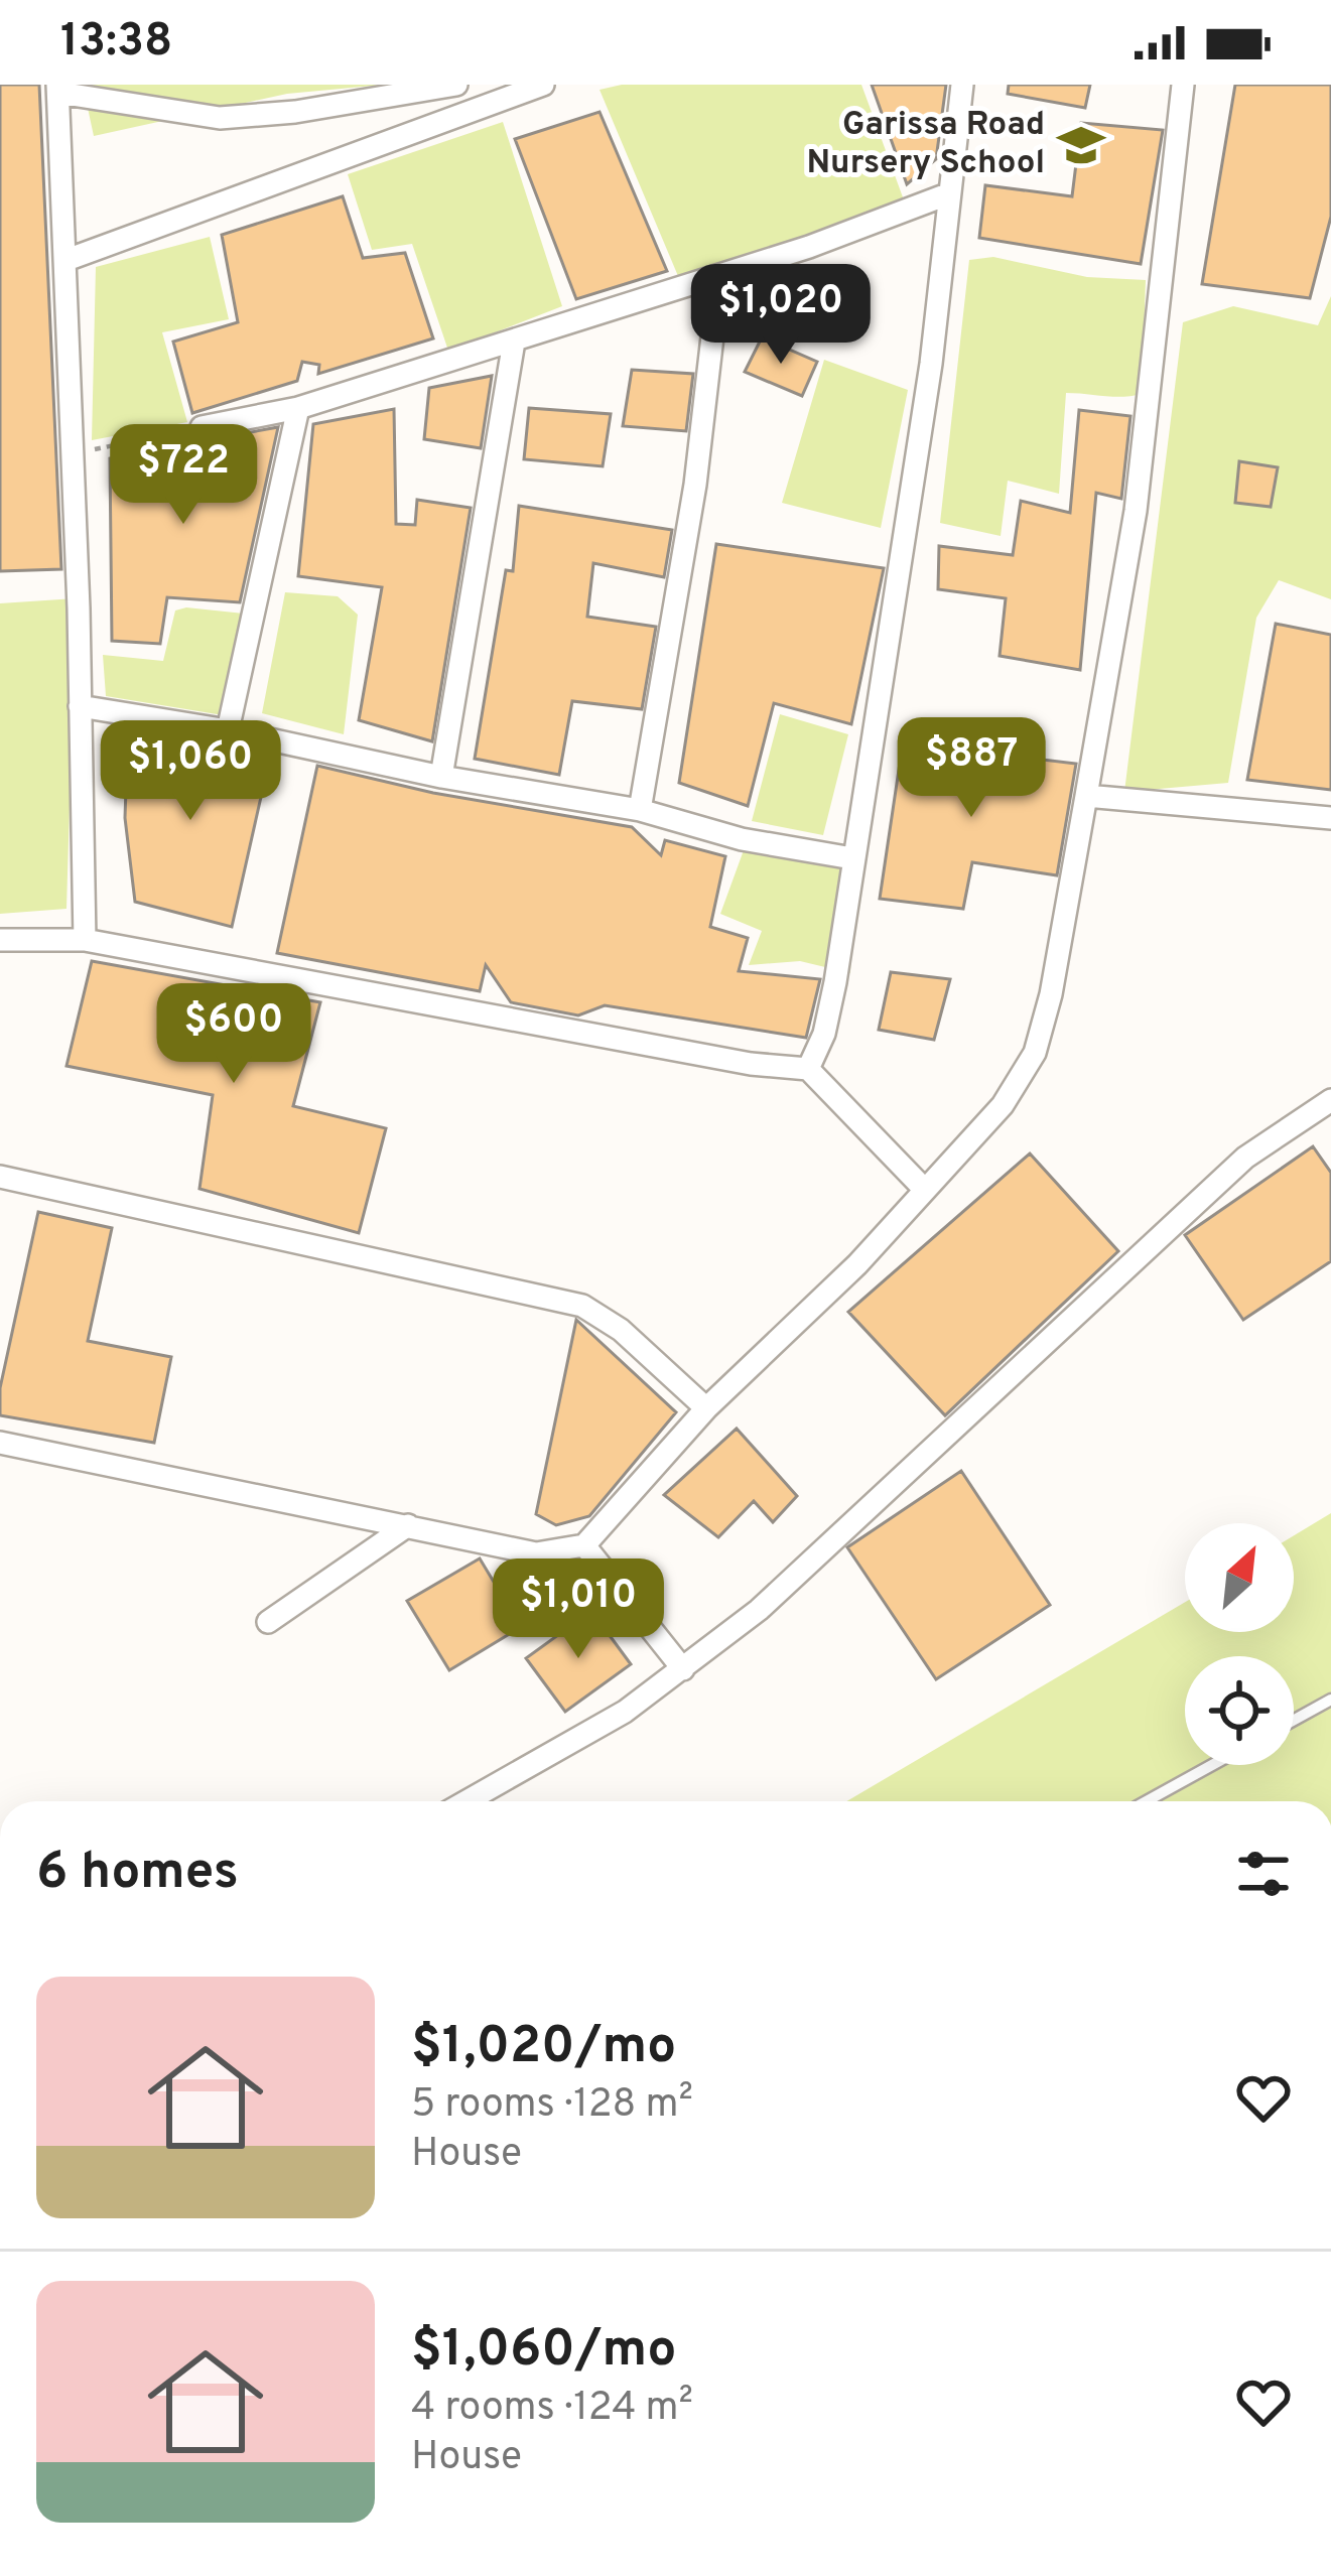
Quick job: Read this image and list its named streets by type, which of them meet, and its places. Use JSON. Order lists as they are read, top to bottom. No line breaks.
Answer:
{"places":{"school or university":["Garissa Road Nursery School"]},"north":"top right","page":{"status":"13:38","price":["$1,020","$722","$887","$1,060","$600","$1,010"],"heading":"6 homes","list":[{"name":"$1,020/mo","note":"5 rooms · 128 m² · House"},{"name":"$1,060/mo","note":"4 rooms · 124 m² · House"}]}}
